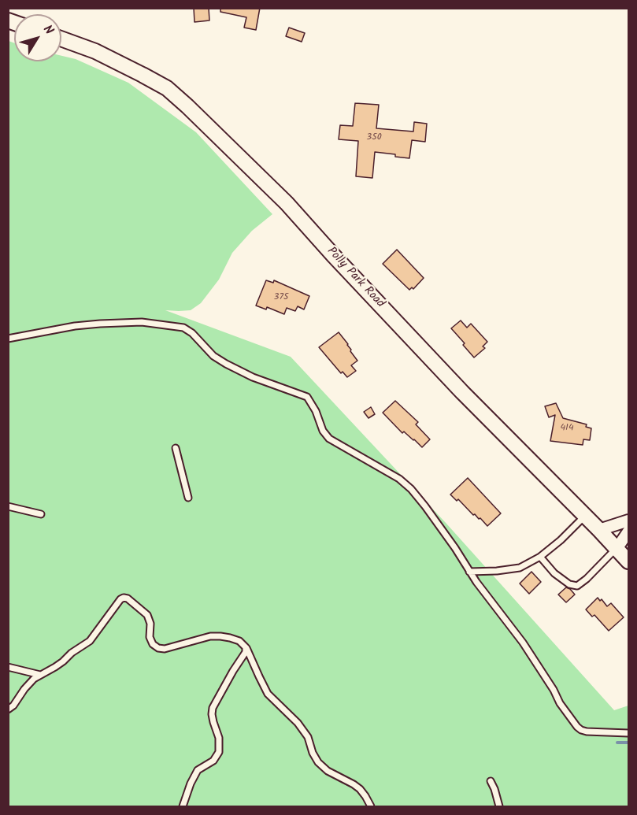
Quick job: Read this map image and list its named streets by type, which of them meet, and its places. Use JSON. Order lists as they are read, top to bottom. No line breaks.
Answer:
{"streets":{"street":["Polly Park Road"]},"house_numbers":["350","375","414"],"north":"top right"}
